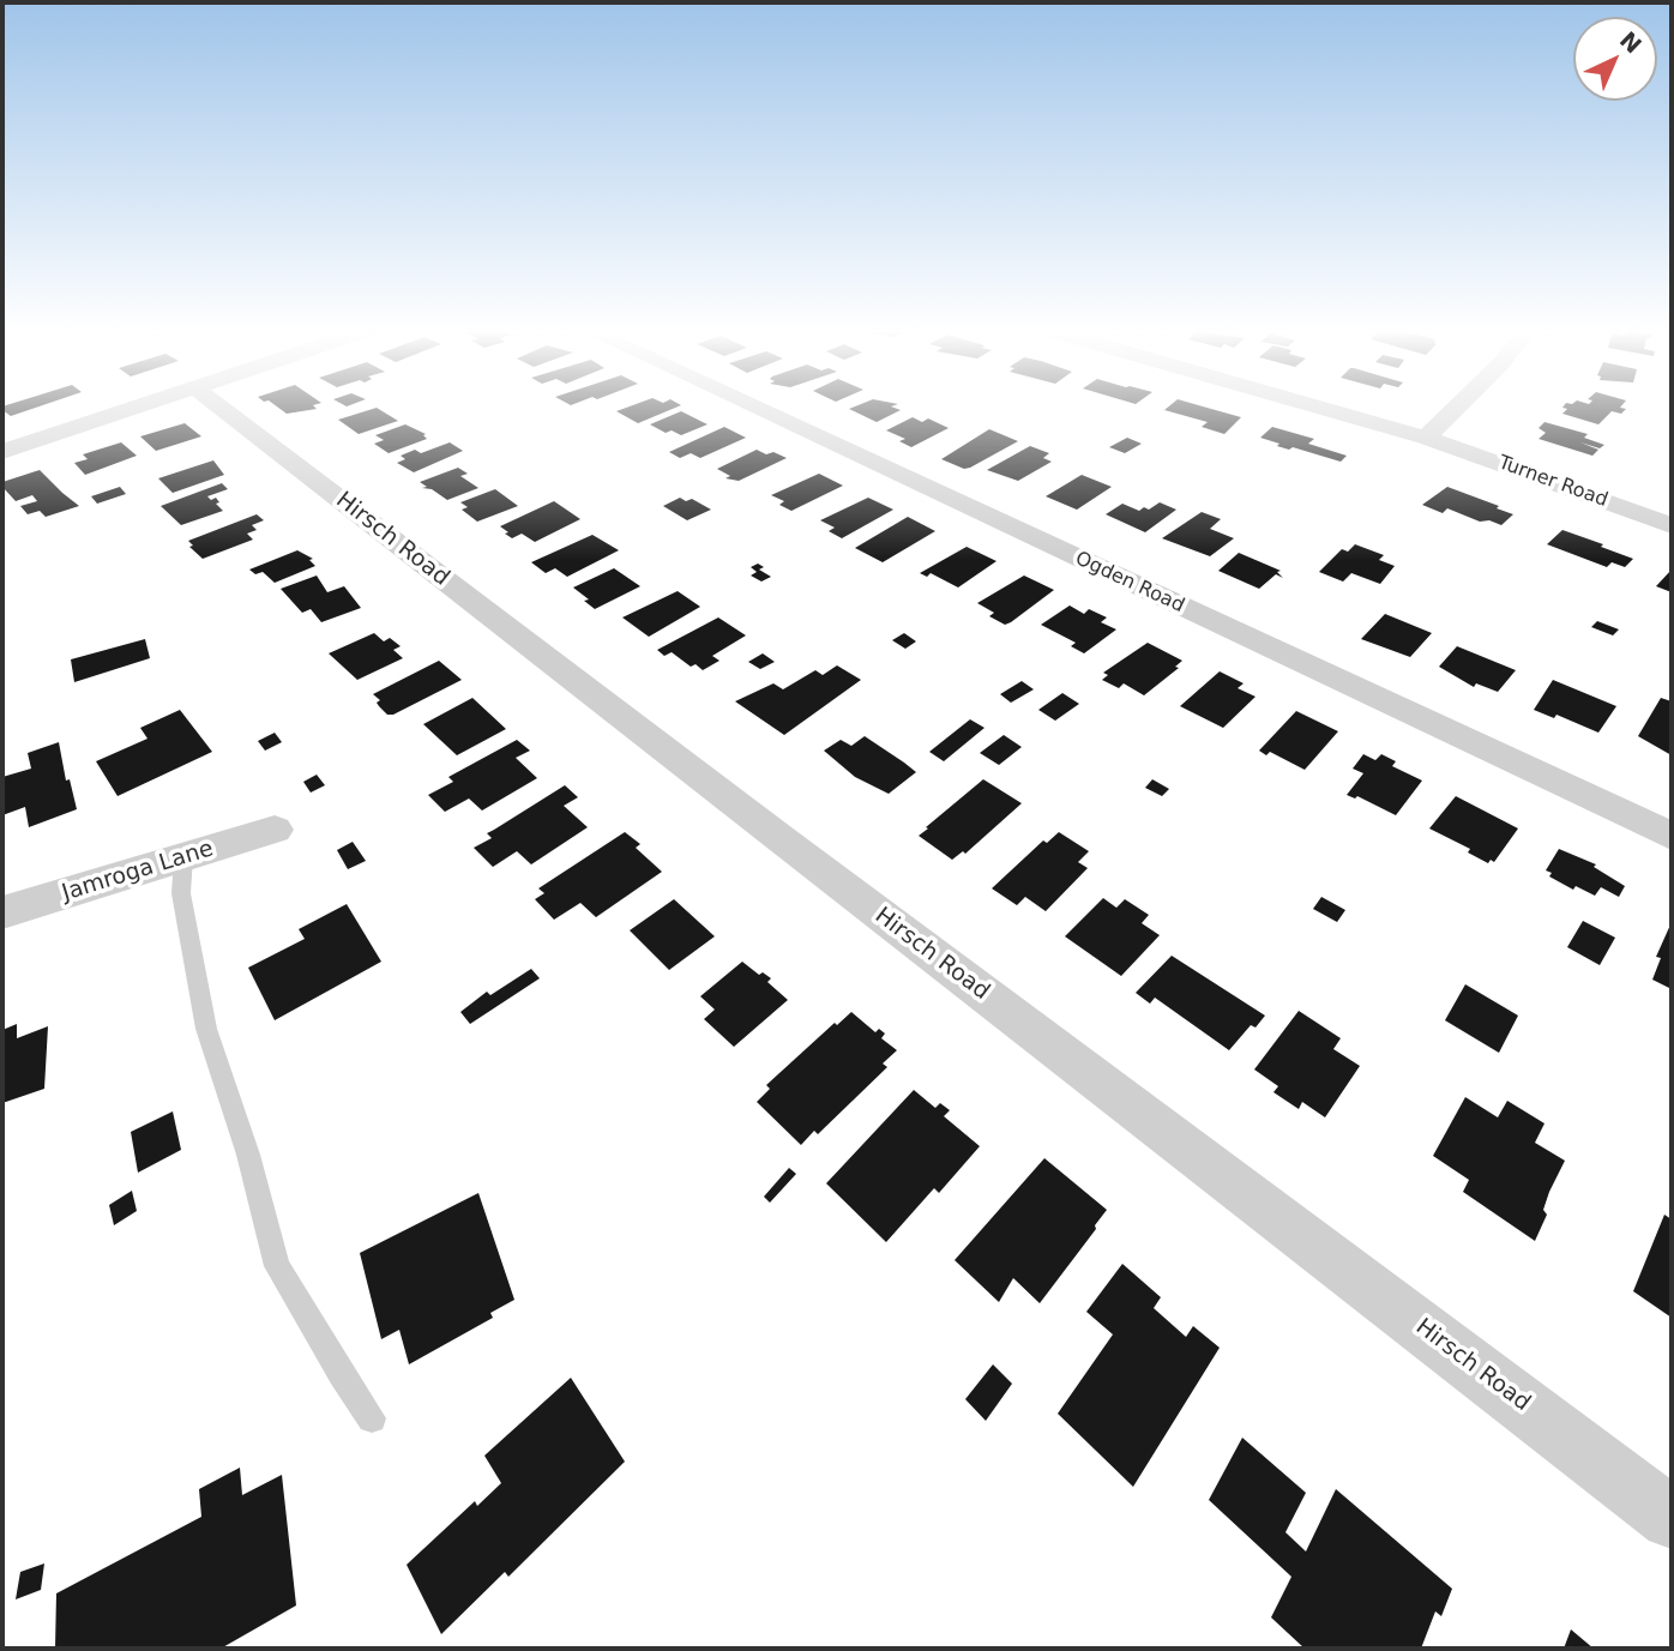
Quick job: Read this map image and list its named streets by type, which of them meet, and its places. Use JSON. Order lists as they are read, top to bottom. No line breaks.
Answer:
{"streets":{"street":["Turner Road","Hirsch Road","Ogden Road","Jamroga Lane"]},"north":"top right"}
